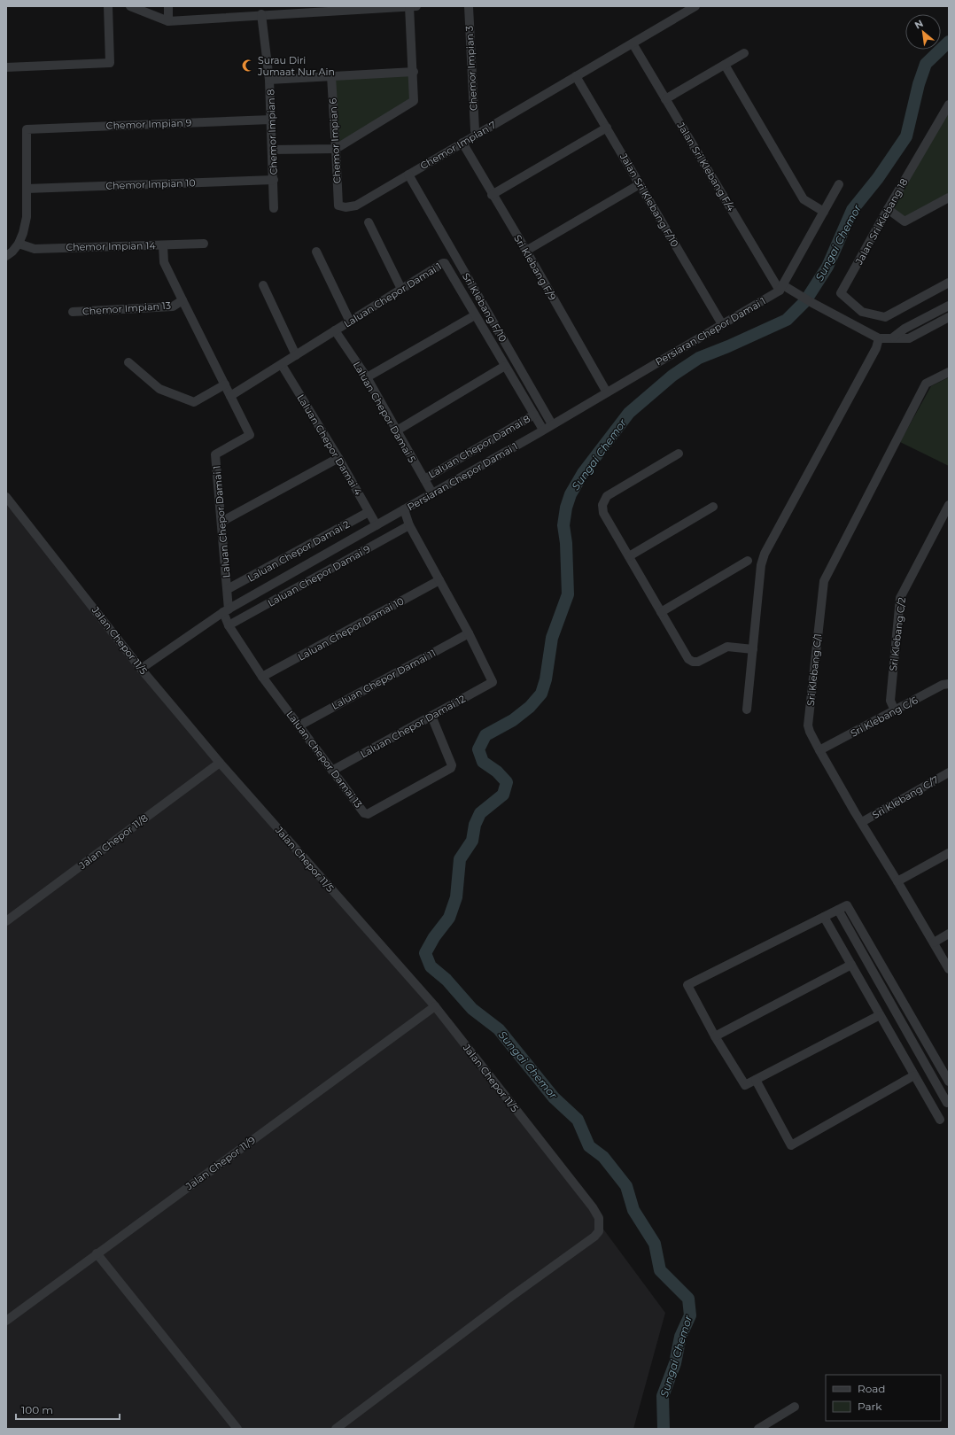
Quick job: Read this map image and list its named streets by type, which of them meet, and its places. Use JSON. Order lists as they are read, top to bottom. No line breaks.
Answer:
{"streets":{"street":["Chemor Impian 3","Chemor Impian 9","Chemor Impian 8","Chemor Impian 6","Chemor Impian 7","Jalan Sri Klebang F/4","Chemor Impian 10","Jalan Sri Klebang F/10","Jalan Sri Klebang 18","Chemor Impian 14","Sri Klebang F/9","Laluan Chepor Damai 1","Sri Klebang F/10","Chemor Impian 13","Persiaran Chepor Damai 1","Laluan Chepor Damai 5","Laluan Chepor Damai 4","Laluan Chepor Damai 8","Laluan Chepor Damai 2","Laluan Chepor Damai 9","Laluan Chepor Damai 10","Sri Klebang C/2","Jalan Chepor 11/5","Sri Klebang C/1","Laluan Chepor Damai 11","Sri Klebang C/6","Laluan Chepor Damai 12","Laluan Chepor Damai 13","Sri Klebang C/7","Jalan Chepor 11/8","Jalan Chepor 11/9"]},"crossings":[["Chemor Impian 9","Chemor Impian 8"],["Chemor Impian 9","Chemor Impian 10"],["Chemor Impian 8","Chemor Impian 10"],["Chemor Impian 6","Chemor Impian 7"],["Chemor Impian 7","Jalan Sri Klebang F/4"],["Chemor Impian 7","Jalan Sri Klebang F/10"],["Chemor Impian 7","Sri Klebang F/9"],["Chemor Impian 7","Sri Klebang F/10"],["Jalan Sri Klebang F/4","Persiaran Chepor Damai 1"],["Jalan Sri Klebang F/10","Persiaran Chepor Damai 1"],["Chemor Impian 14","Chemor Impian 13"],["Sri Klebang F/9","Persiaran Chepor Damai 1"],["Laluan Chepor Damai 1","Chemor Impian 13"],["Laluan Chepor Damai 1","Persiaran Chepor Damai 1"],["Laluan Chepor Damai 1","Laluan Chepor Damai 5"],["Laluan Chepor Damai 1","Laluan Chepor Damai 4"],["Laluan Chepor Damai 1","Laluan Chepor Damai 8"],["Laluan Chepor Damai 1","Laluan Chepor Damai 2"],["Laluan Chepor Damai 1","Laluan Chepor Damai 13"],["Sri Klebang F/10","Persiaran Chepor Damai 1"],["Persiaran Chepor Damai 1","Laluan Chepor Damai 5"],["Persiaran Chepor Damai 1","Laluan Chepor Damai 4"],["Persiaran Chepor Damai 1","Jalan Chepor 11/5"],["Persiaran Chepor Damai 1","Laluan Chepor Damai 13"],["Laluan Chepor Damai 5","Laluan Chepor Damai 8"],["Laluan Chepor Damai 4","Laluan Chepor Damai 2"],["Laluan Chepor Damai 9","Laluan Chepor Damai 13"],["Laluan Chepor Damai 10","Laluan Chepor Damai 13"],["Sri Klebang C/2","Sri Klebang C/6"],["Jalan Chepor 11/5","Jalan Chepor 11/8"],["Jalan Chepor 11/5","Jalan Chepor 11/9"],["Sri Klebang C/1","Sri Klebang C/6"],["Sri Klebang C/1","Sri Klebang C/7"],["Laluan Chepor Damai 11","Laluan Chepor Damai 12"],["Laluan Chepor Damai 11","Laluan Chepor Damai 13"],["Laluan Chepor Damai 12","Laluan Chepor Damai 13"]],"water":["Sungai Chemor"],"places":{"mosque":["Surau Diri Jumaat Nur Ain"]},"legend":["Road","Park"],"scale_bar":"100 m","north":"top left"}
